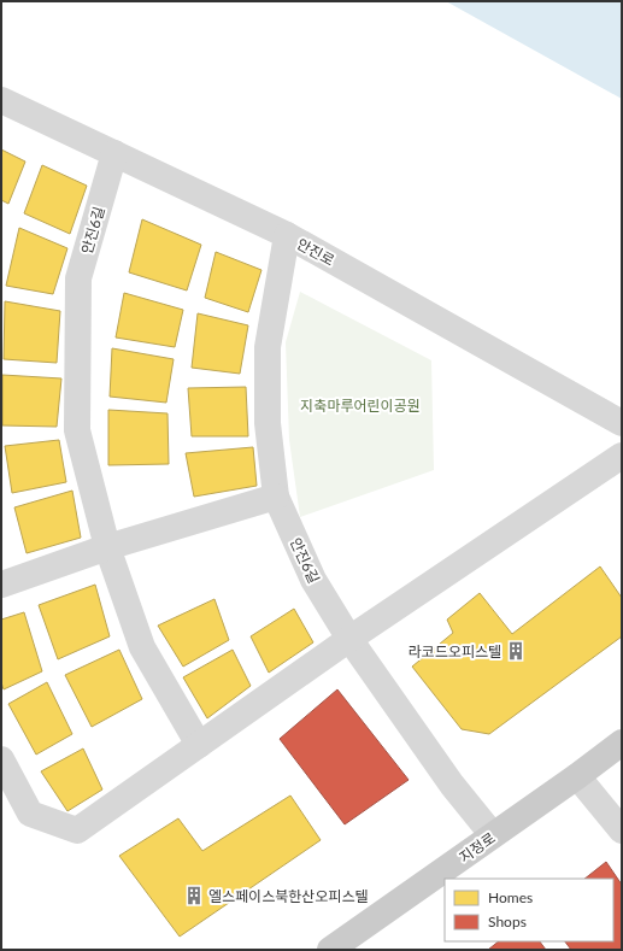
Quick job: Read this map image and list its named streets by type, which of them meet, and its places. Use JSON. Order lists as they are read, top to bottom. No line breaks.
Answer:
{"streets":{"main road":["지정로"],"street":["안진6길","안진로"]},"crossings":[["안진6길","안진로"],["안진6길","지정로"]],"parks":["지축마루어린이공원"],"places":{"building":["라코드오피스텔","엘스페이스북한산오피스텔"]},"legend":["Homes","Shops"]}
